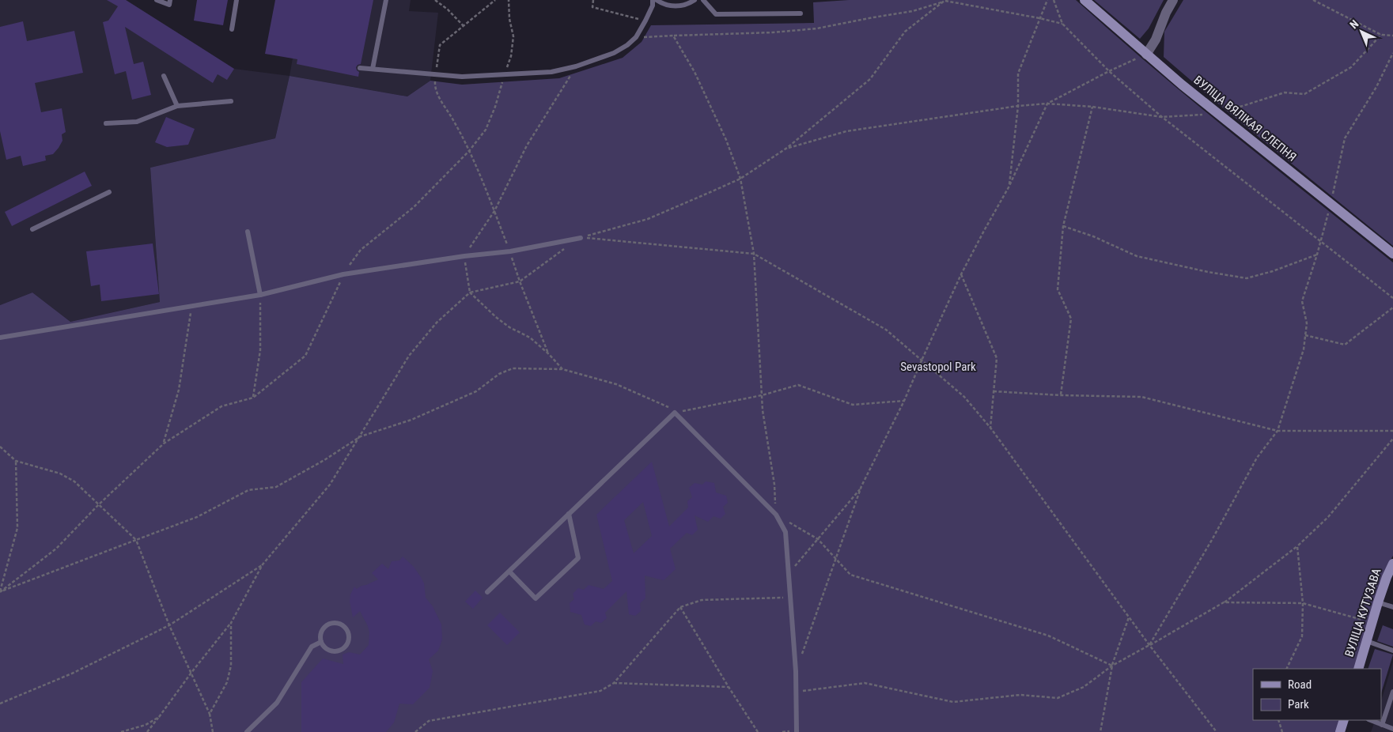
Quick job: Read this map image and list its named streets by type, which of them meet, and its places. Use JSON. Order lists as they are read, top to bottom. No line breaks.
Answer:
{"streets":{"street":["ВУЛІЦА ВЯЛІКАЯ СЛЕПНЯ","ВУЛІЦА КУТУЗАВА"]},"parks":["Sevastopol Park"],"legend":["Road","Park"],"north":"top left"}
